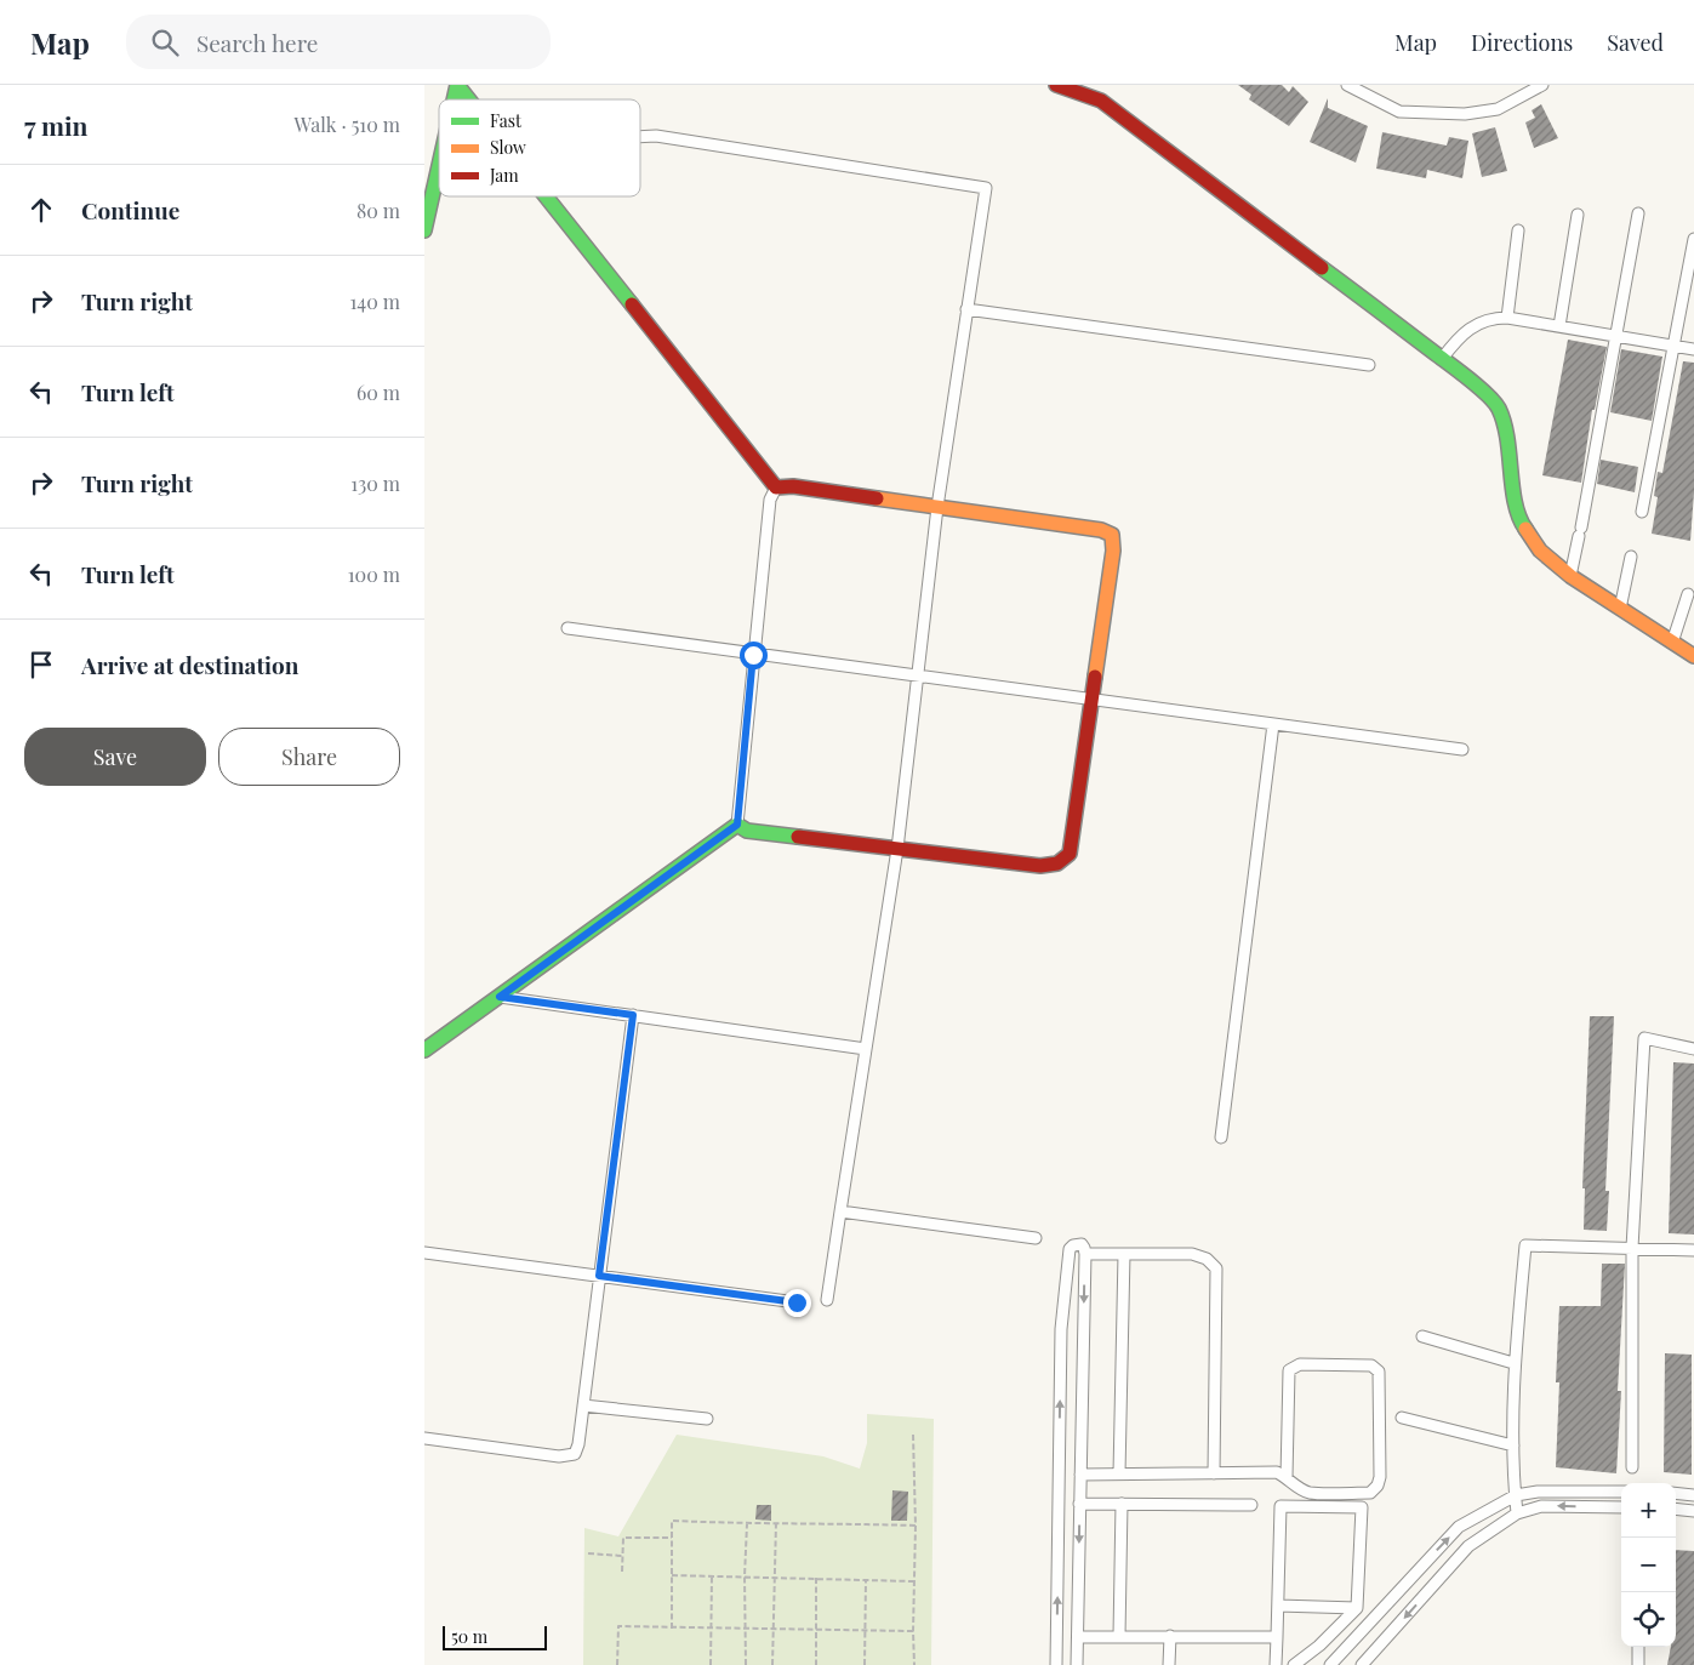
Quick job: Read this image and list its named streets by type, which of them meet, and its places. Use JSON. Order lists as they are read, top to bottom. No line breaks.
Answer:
{"legend":["Fast","Slow","Jam"],"scale_bar":"50 m","page":{"header":"Map","search":"Search here","nav":["Map","Directions","Saved"],"heading":["7 min","Walk · 510 m"],"list":[["Continue","80 m"],["Turn right","140 m"],["Turn left","60 m"],["Turn right","130 m"],["Turn left","100 m"],"Arrive at destination"],"buttons":["Save","Share"],"map_buttons":["+","−"],"scale":"50 m"}}
